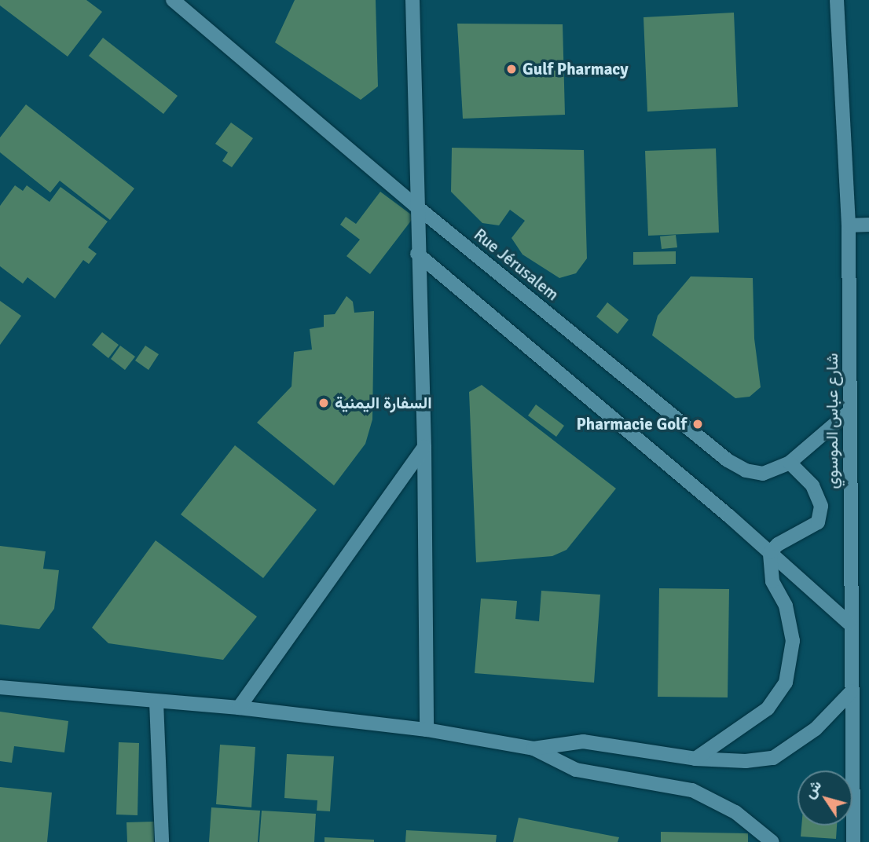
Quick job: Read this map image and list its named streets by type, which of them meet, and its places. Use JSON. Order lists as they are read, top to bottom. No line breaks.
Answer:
{"streets":{"street":["Rue Jérusalem","شارع عباس الموسوي"]},"crossings":[["Rue Jérusalem","شارع عباس الموسوي"]],"places":["Gulf Pharmacy","السفارة اليمنية","Pharmacie Golf"],"north":"top left"}
